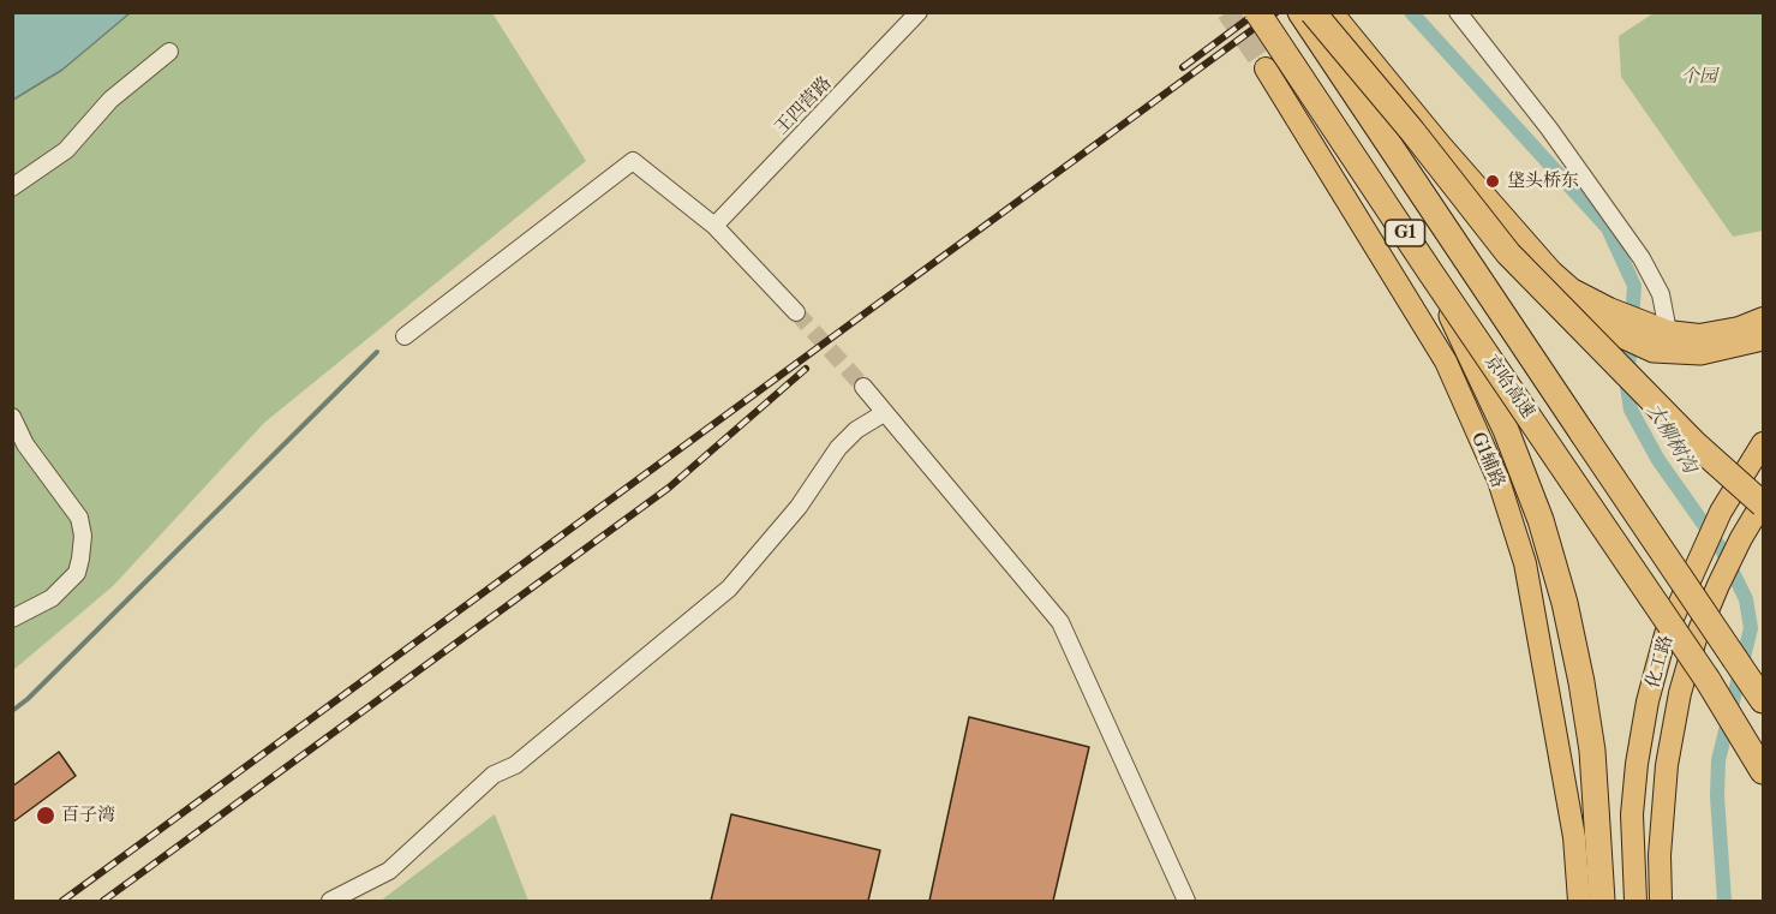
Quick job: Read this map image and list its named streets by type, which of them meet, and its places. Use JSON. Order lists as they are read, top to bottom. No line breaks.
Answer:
{"streets":{"highway":["G1","京哈高速"],"main road":["G1辅路","化工路"],"street":["王四营路"]},"water":["大柳树沟"],"parks":["个园"],"places":["垡头桥东","百子湾"]}
